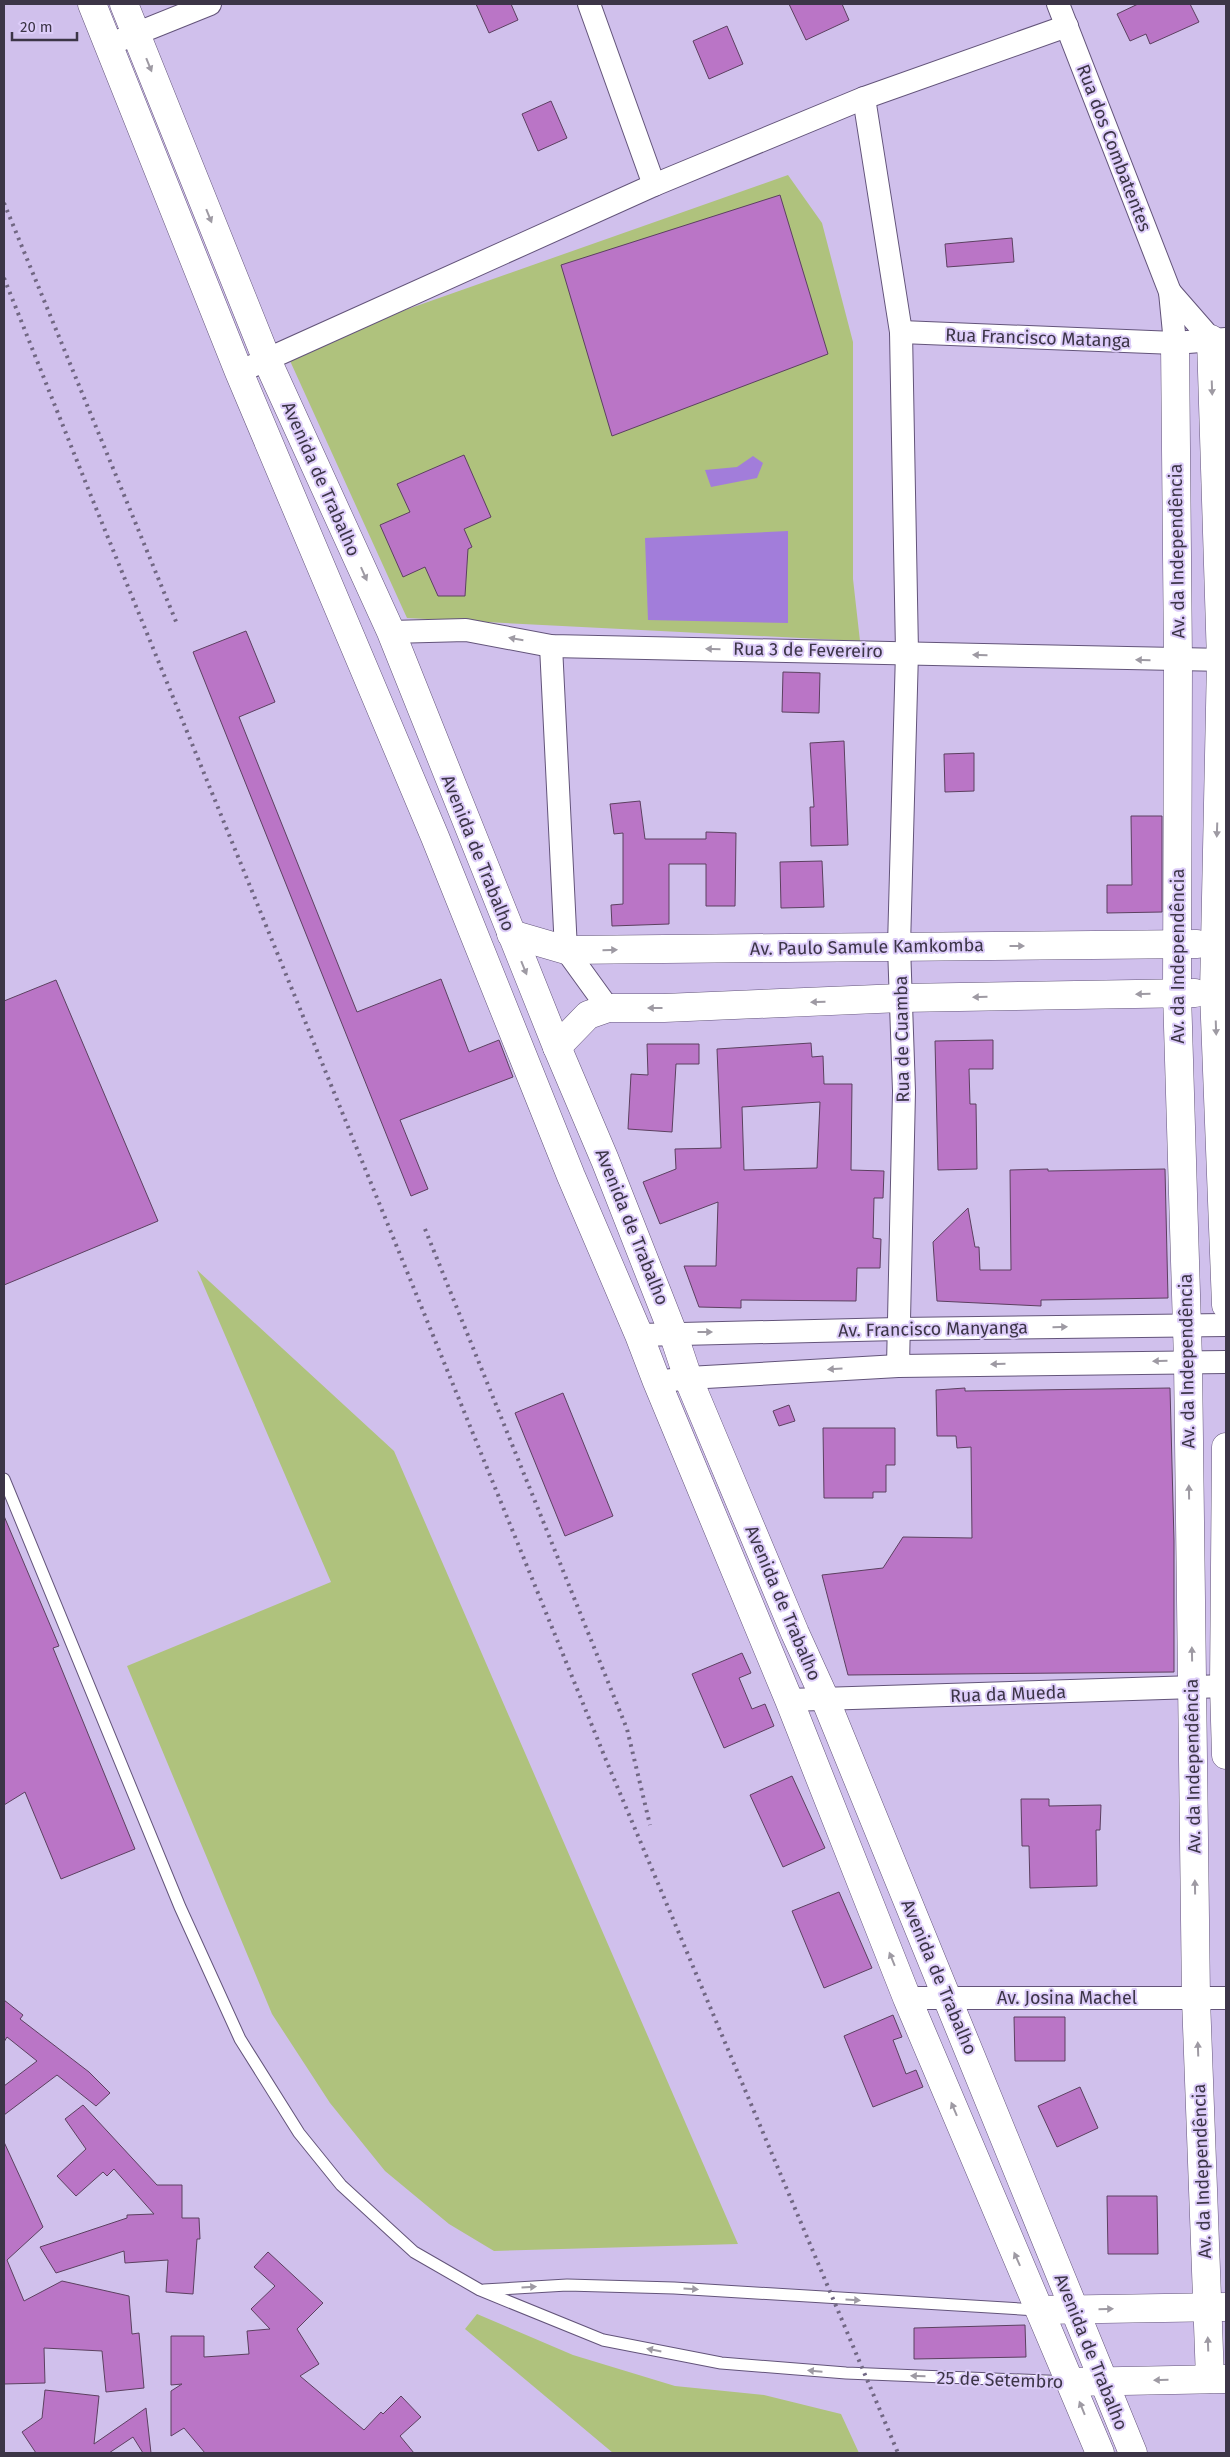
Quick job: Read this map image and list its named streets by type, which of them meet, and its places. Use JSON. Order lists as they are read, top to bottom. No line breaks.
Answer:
{"streets":{"main road":["Avenida de Trabalho","Av. da Independência","Av. Paulo Samule Kamkomba","25 de Setembro"],"street":["Rua dos Combatentes","Rua Francisco Matanga","Rua 3 de Fevereiro","Rua de Cuamba","Av. Francisco Manyanga","Rua da Mueda","Av. Josina Machel"]},"crossings":[["Rua Francisco Matanga","Av. da Independência"],["Rua Francisco Matanga","Rua de Cuamba"],["Avenida de Trabalho","Rua 3 de Fevereiro"],["Avenida de Trabalho","Av. Paulo Samule Kamkomba"],["Avenida de Trabalho","Av. Francisco Manyanga"],["Avenida de Trabalho","Rua da Mueda"],["Avenida de Trabalho","Av. Josina Machel"],["Avenida de Trabalho","25 de Setembro"],["Av. da Independência","Rua 3 de Fevereiro"],["Av. da Independência","Av. Paulo Samule Kamkomba"],["Av. da Independência","Av. Francisco Manyanga"],["Av. da Independência","Rua da Mueda"],["Av. da Independência","Av. Josina Machel"],["Av. da Independência","25 de Setembro"],["Rua 3 de Fevereiro","Rua de Cuamba"],["Av. Paulo Samule Kamkomba","Rua de Cuamba"],["Rua de Cuamba","Av. Francisco Manyanga"]],"one_way":["Rua 3 de Fevereiro"],"scale_bar":"20 m"}
